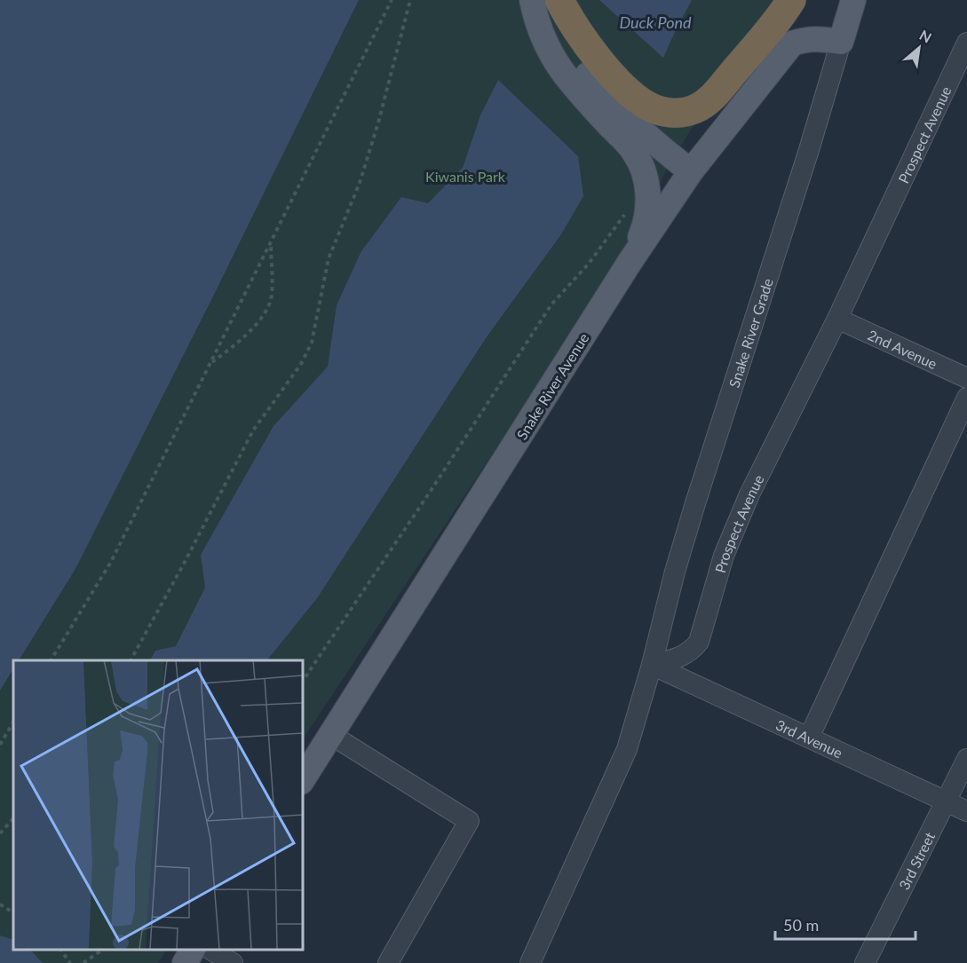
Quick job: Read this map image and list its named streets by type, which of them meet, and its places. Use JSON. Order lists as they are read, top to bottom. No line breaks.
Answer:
{"streets":{"main road":["Snake River Grade","Snake River Avenue"],"street":["Prospect Avenue","2nd Avenue","3rd Avenue","3rd Street"]},"crossings":[["Prospect Avenue","Snake River Grade"],["Prospect Avenue","2nd Avenue"],["Prospect Avenue","3rd Avenue"],["Snake River Grade","Snake River Avenue"],["Snake River Grade","3rd Avenue"],["3rd Avenue","3rd Street"]],"water":["Duck Pond"],"parks":["Kiwanis Park"],"scale_bar":"50 m","north":"top right"}
